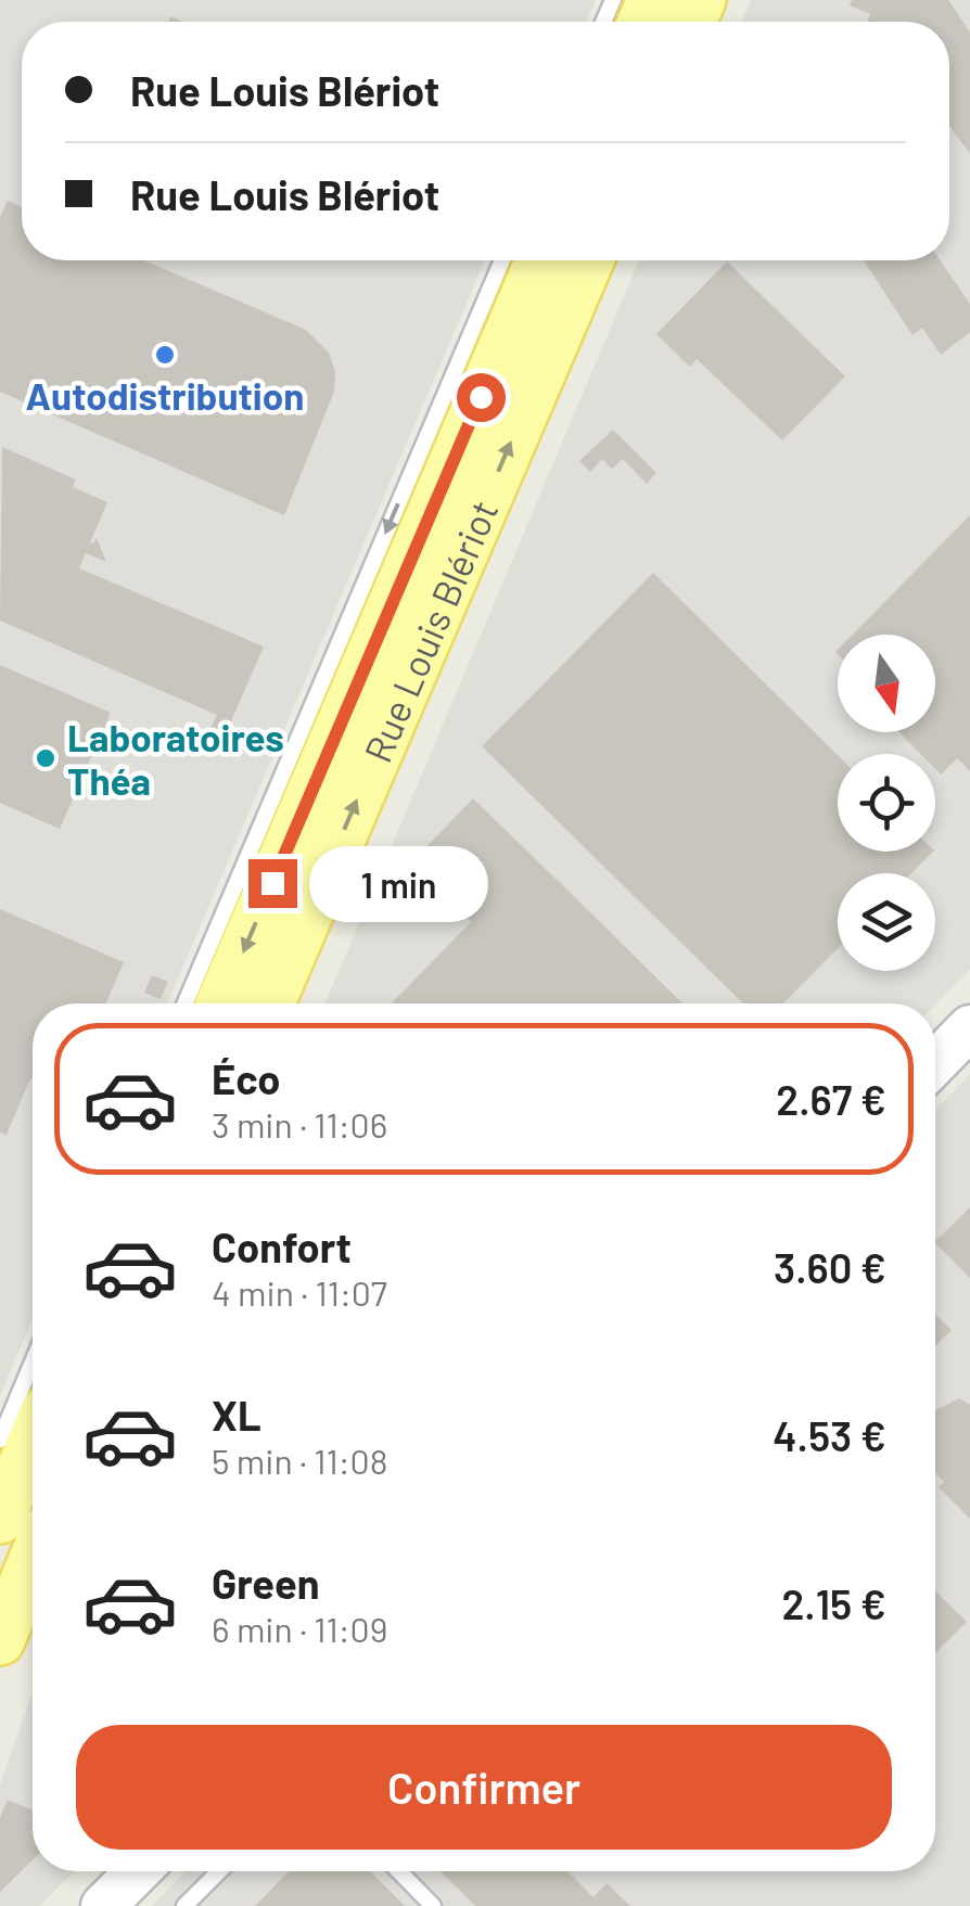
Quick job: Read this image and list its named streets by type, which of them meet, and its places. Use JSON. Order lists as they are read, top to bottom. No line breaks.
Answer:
{"streets":{"main road":["Rue Louis Blériot"]},"places":["Autodistribution","Laboratoires Théa"],"north":"bottom","page":{"banner":["Rue Louis Blériot","Rue Louis Blériot"],"bubble":"1 min","list":[{"name":"Éco","note":"3 min · 11:06","value":"2.67 €"},{"name":"Confort","note":"4 min · 11:07","value":"3.60 €"},{"name":"XL","note":"5 min · 11:08","value":"4.53 €"},{"name":"Green","note":"6 min · 11:09","value":"2.15 €"}],"buttons":"Confirmer"}}
